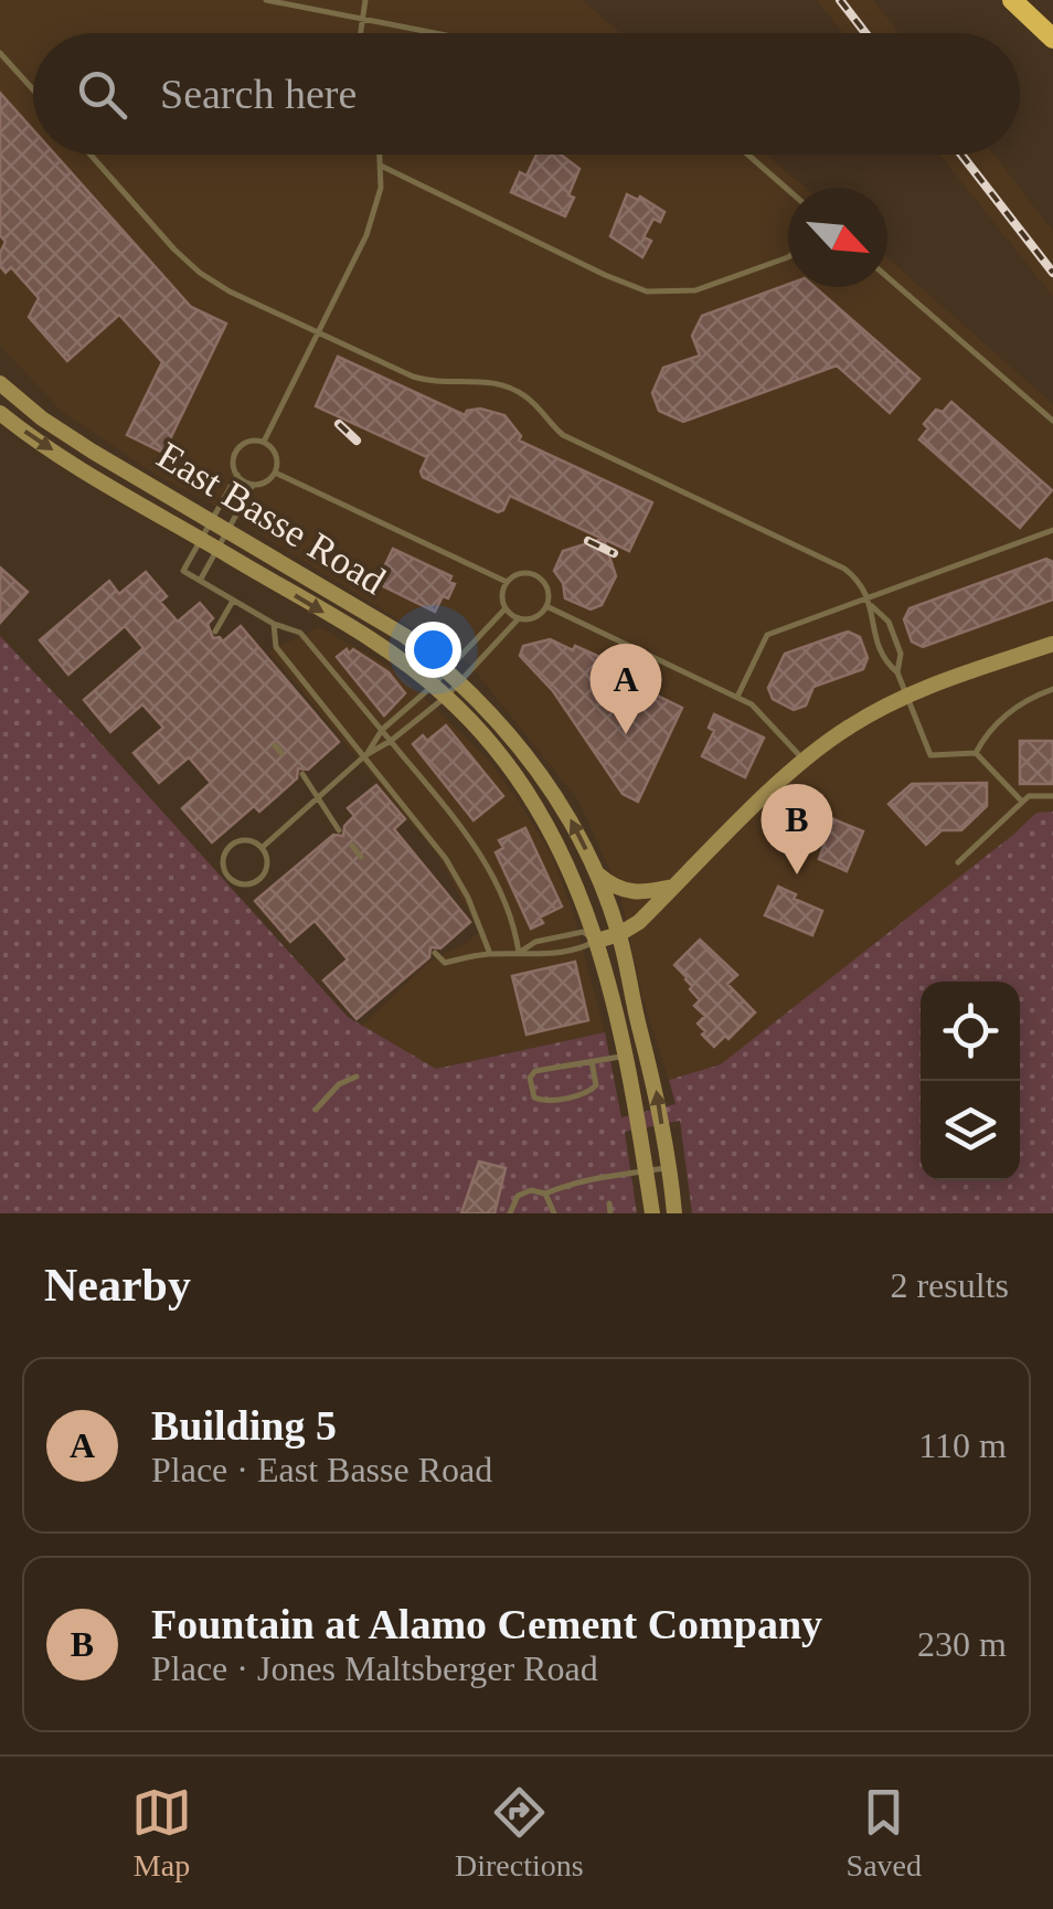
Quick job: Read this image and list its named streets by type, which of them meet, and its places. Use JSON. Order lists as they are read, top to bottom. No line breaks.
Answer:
{"streets":{"main road":["East Basse Road"]},"north":"bottom right","page":{"search":"Search here","pins":["A","B"],"heading":["Nearby","2 results"],"list":[{"mark":"A","name":"Building 5","note":"Place · East Basse Road","value":"110 m"},{"mark":"B","name":"Fountain at Alamo Cement Company","note":"Place · Jones Maltsberger Road","value":"230 m"}],"nav":["Map","Directions","Saved"]}}
